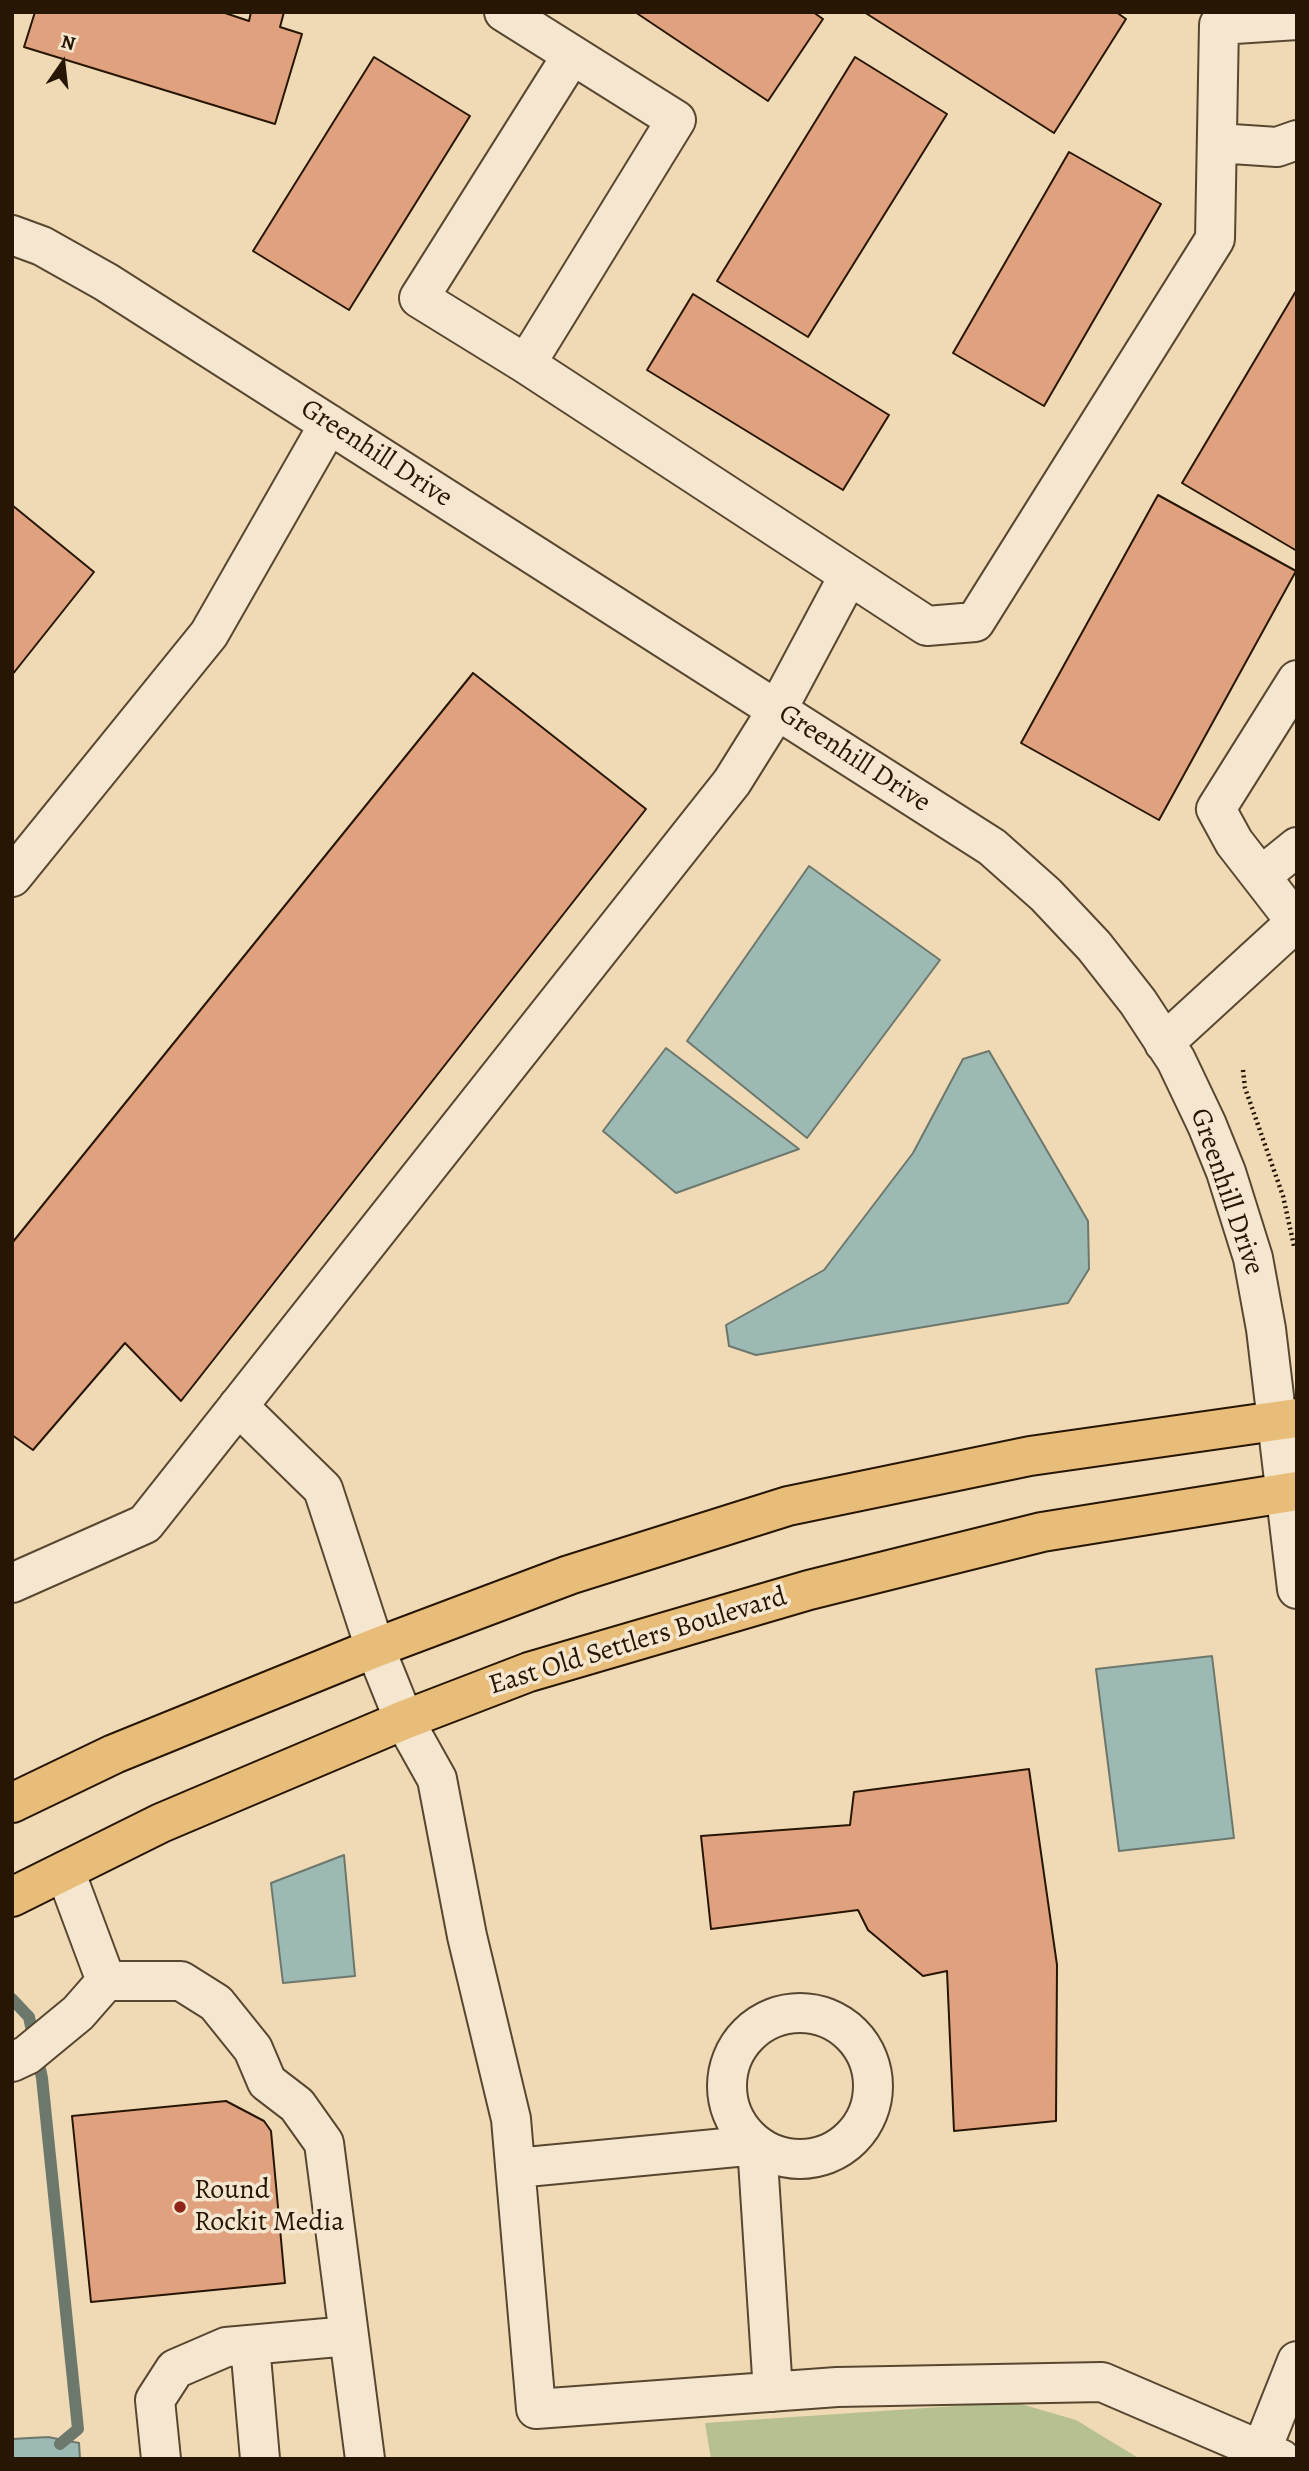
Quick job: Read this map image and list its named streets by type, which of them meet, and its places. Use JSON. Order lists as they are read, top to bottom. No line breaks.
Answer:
{"streets":{"main road":["East Old Settlers Boulevard"],"street":["Greenhill Drive"]},"crossings":[["Greenhill Drive","East Old Settlers Boulevard"]],"places":["Round Rockit Media"],"north":"top"}
